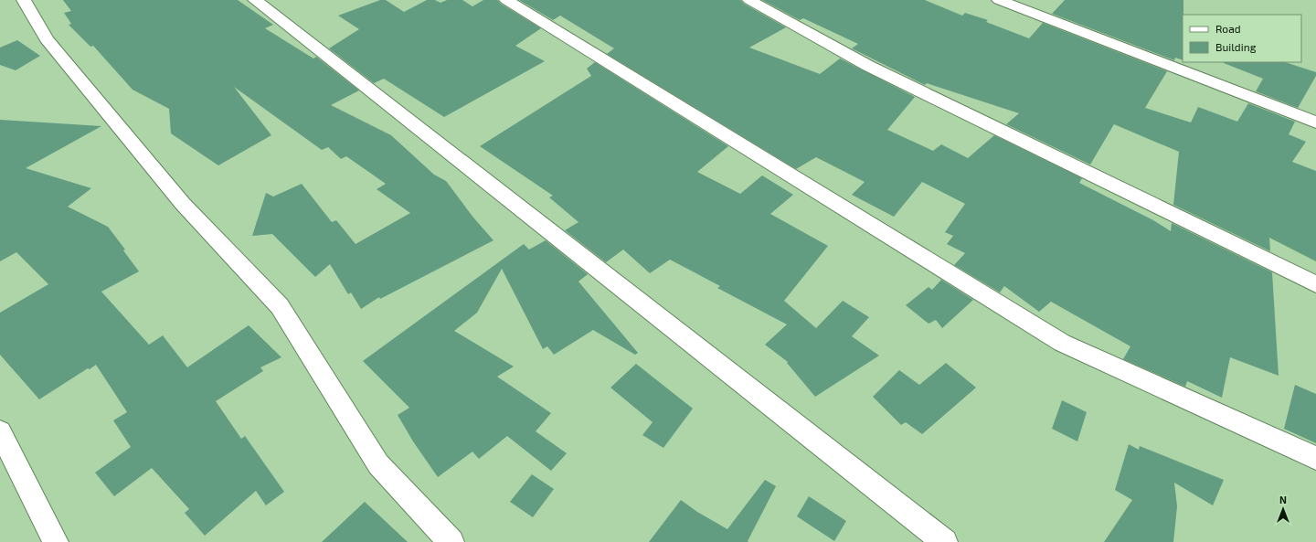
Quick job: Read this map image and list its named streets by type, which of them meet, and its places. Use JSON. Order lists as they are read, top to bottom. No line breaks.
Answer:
{"legend":["Road","Building"],"north":"top"}
